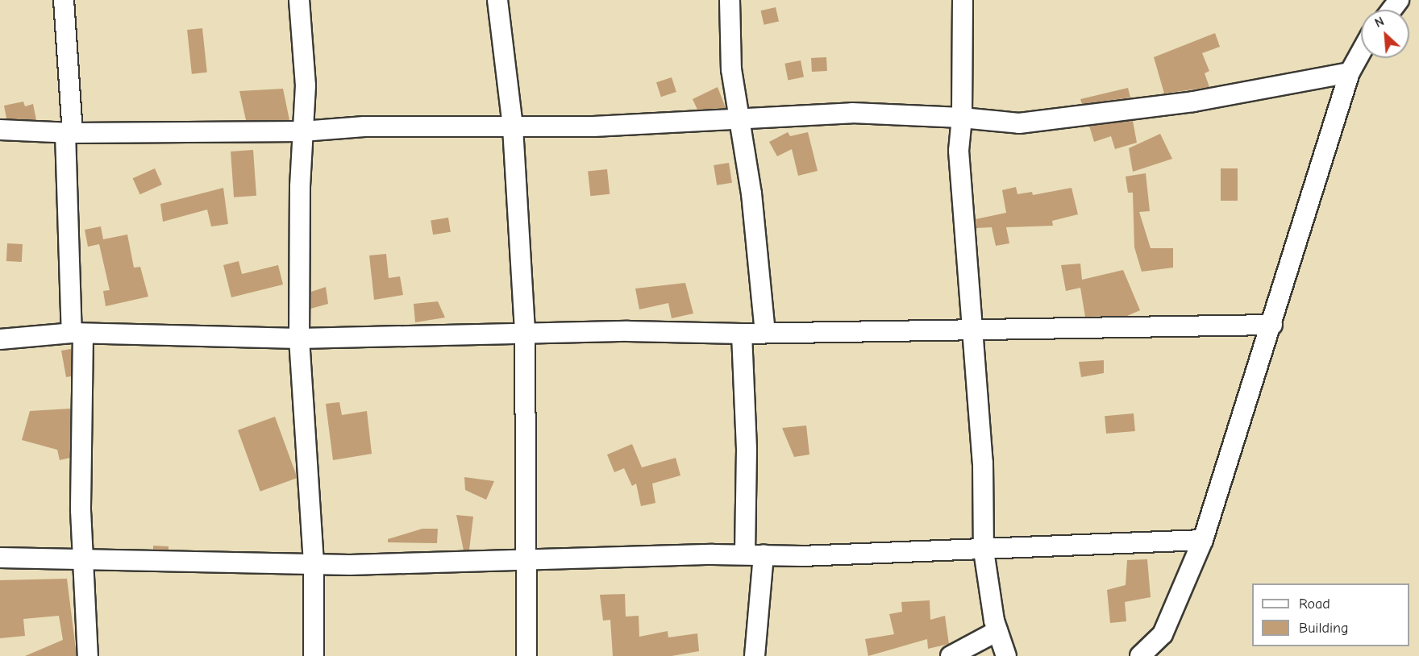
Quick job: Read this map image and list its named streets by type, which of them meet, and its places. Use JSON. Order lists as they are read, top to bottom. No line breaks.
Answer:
{"legend":["Road","Building"],"north":"top left"}
